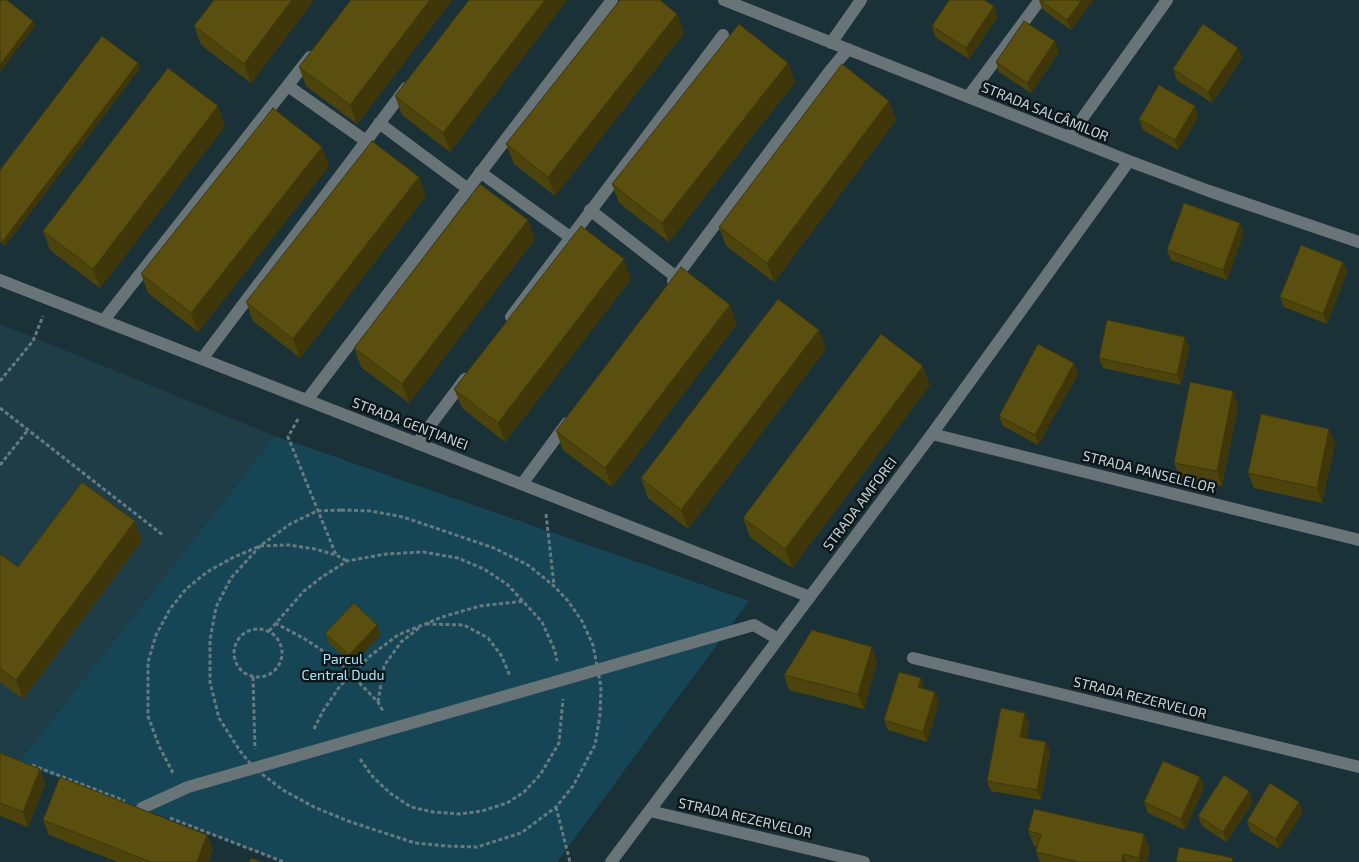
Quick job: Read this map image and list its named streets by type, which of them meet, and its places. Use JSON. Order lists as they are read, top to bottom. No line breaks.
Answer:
{"streets":{"street":["STRADA SALCÂMILOR","STRADA GENȚIANEI","STRADA PANSELELOR","STRADA AMFOREI","STRADA REZERVELOR"]},"crossings":[["STRADA SALCÂMILOR","STRADA AMFOREI"],["STRADA GENȚIANEI","STRADA AMFOREI"],["STRADA PANSELELOR","STRADA AMFOREI"],["STRADA AMFOREI","STRADA REZERVELOR"]],"parks":["Parcul Central Dudu"]}
